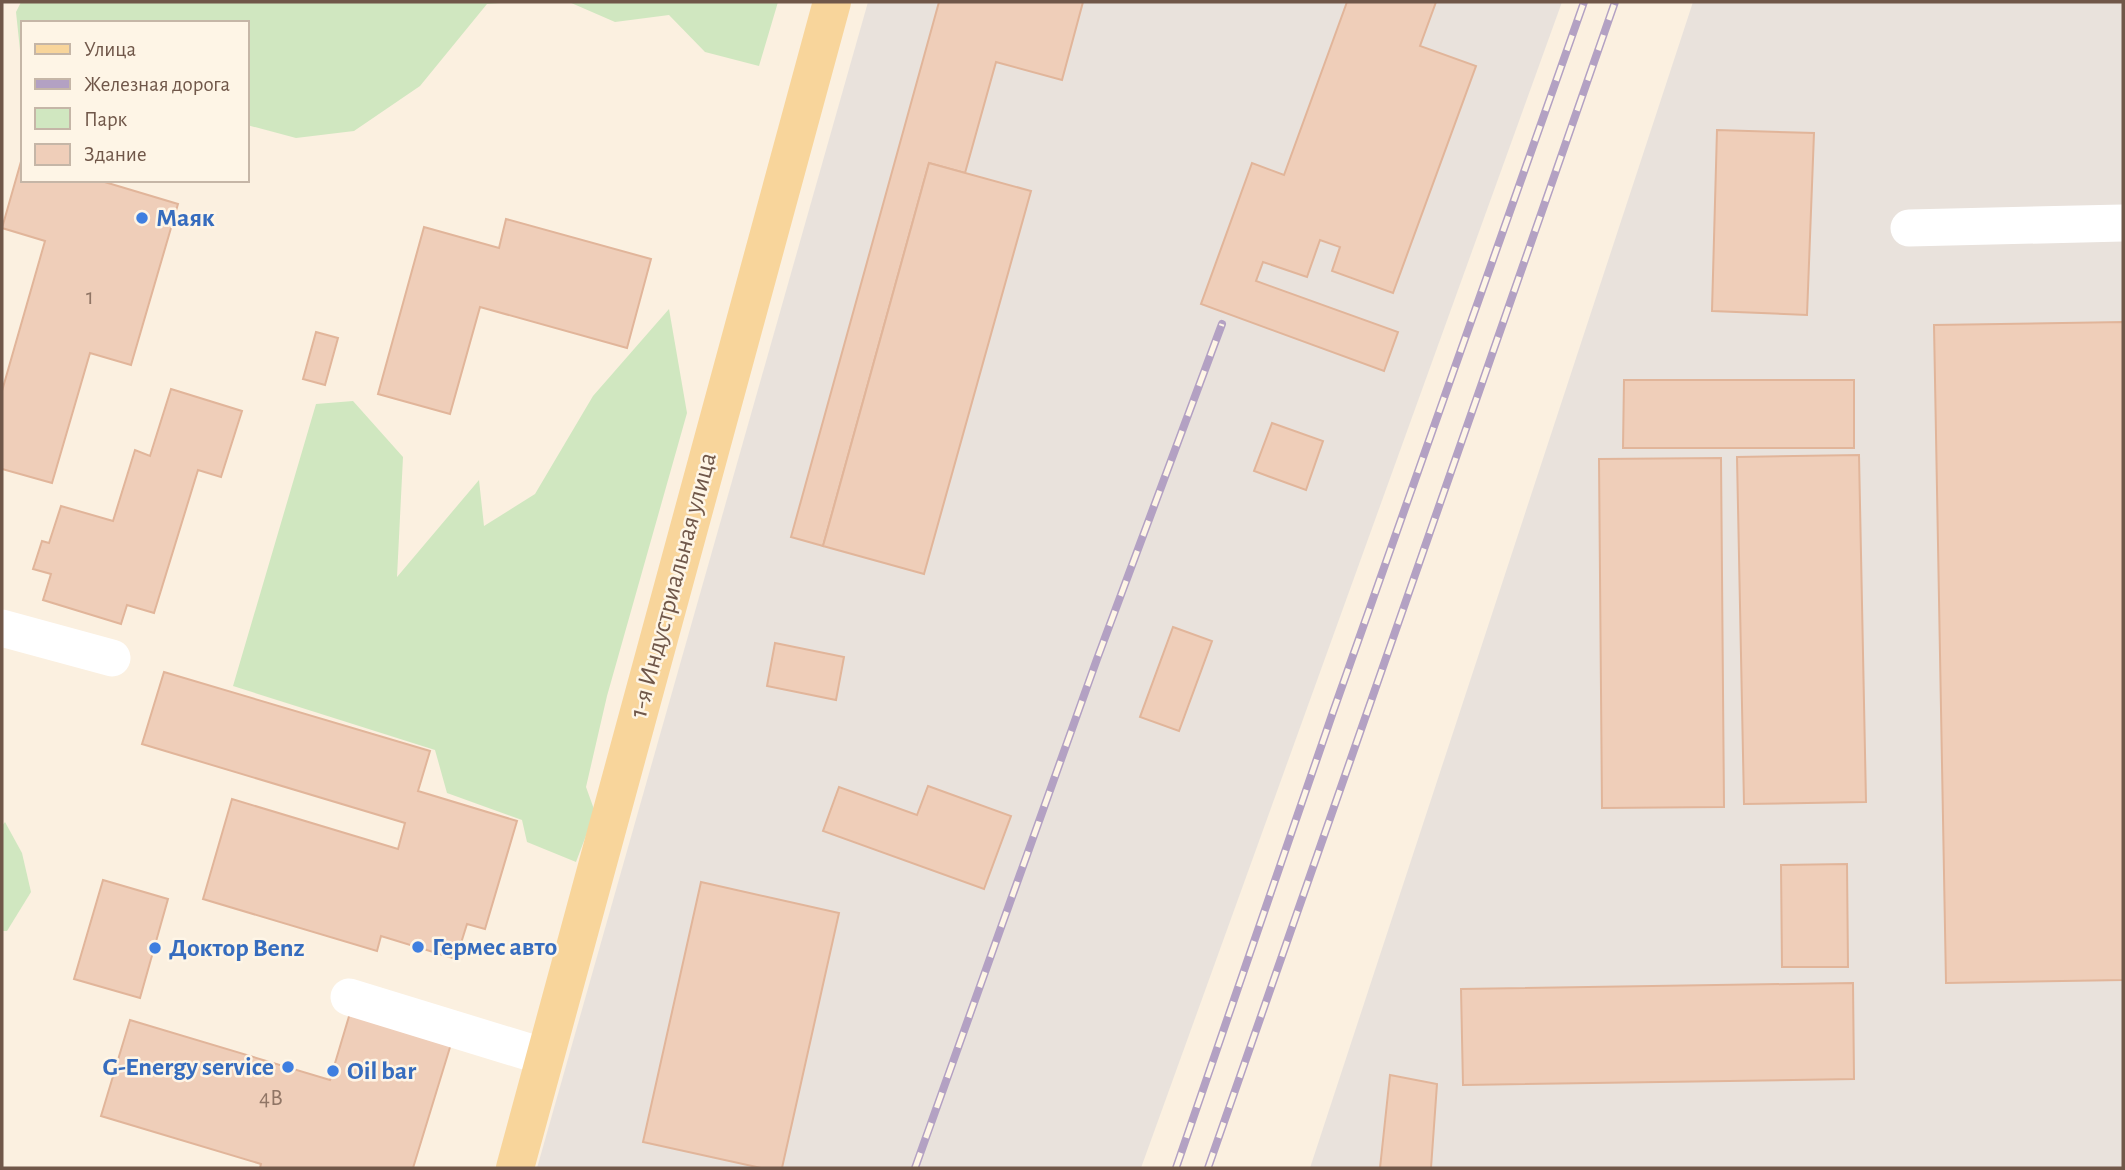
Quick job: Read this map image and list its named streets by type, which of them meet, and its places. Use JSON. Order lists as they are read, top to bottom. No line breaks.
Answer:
{"streets":{"main road":["1-я Индустриальная улица"]},"places":["Маяк","Гермес авто","Доктор Benz","G-Energy service","Oil bar"],"house_numbers":["1","4В"],"legend":["Улица","Железная дорога","Парк","Здание"]}
